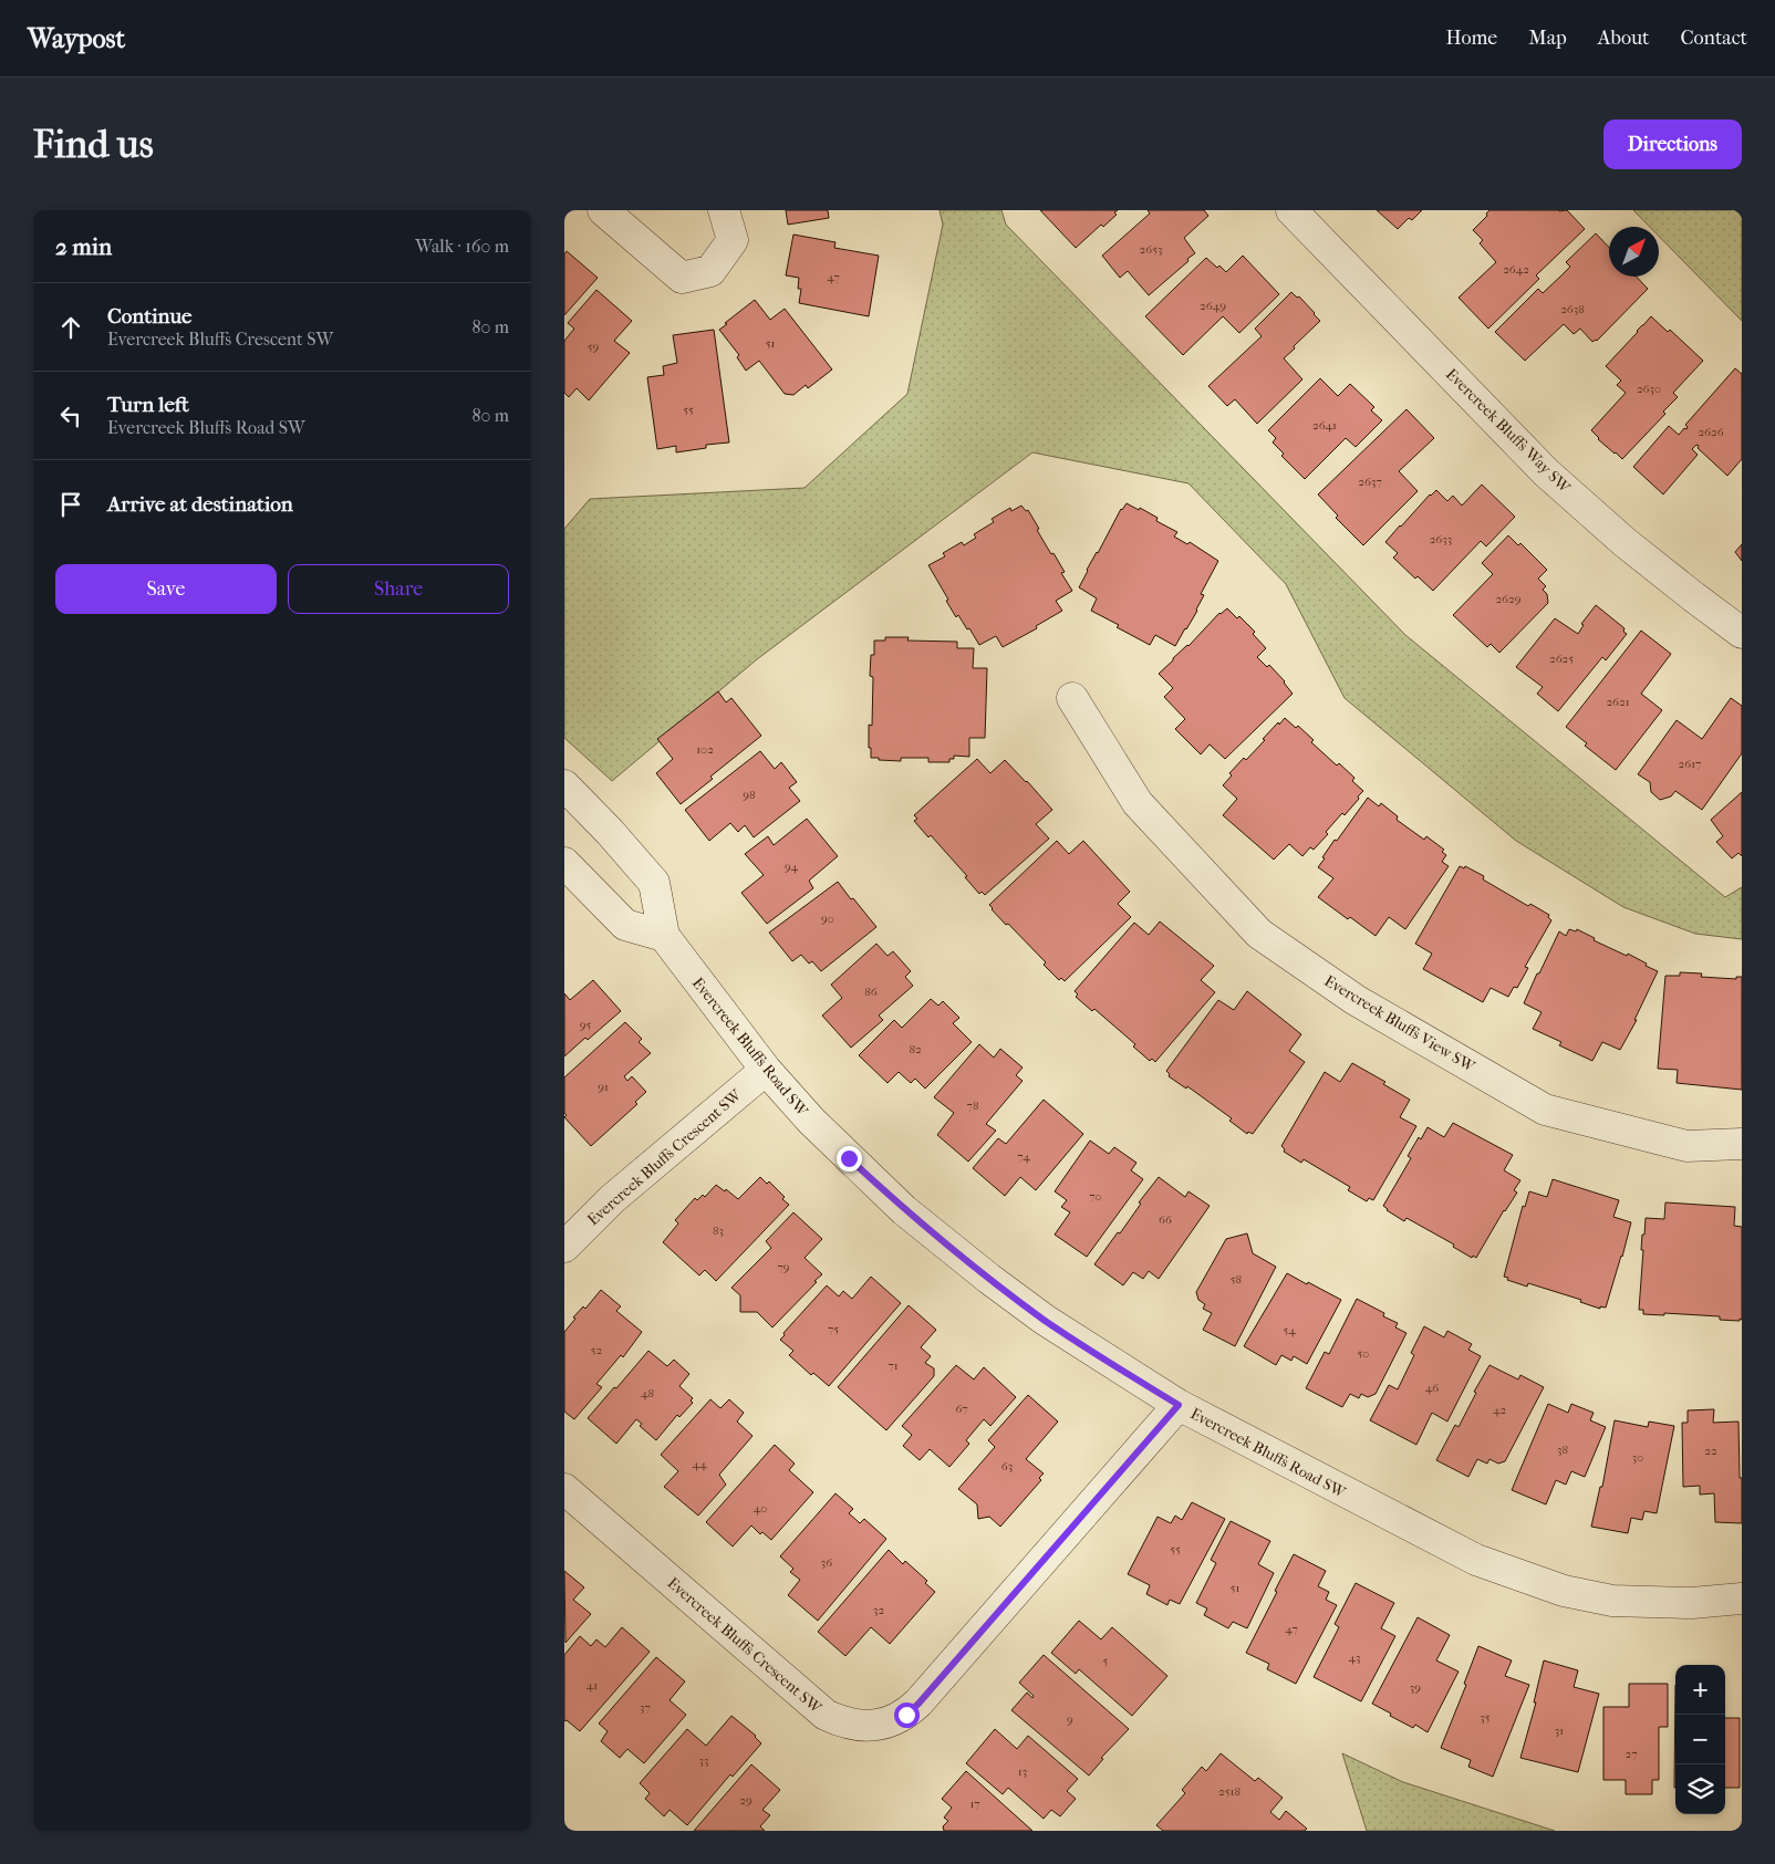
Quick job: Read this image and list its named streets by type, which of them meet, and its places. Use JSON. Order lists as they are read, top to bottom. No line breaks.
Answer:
{"streets":{"street":["Evercreek Bluffs Way SW","Evercreek Bluffs View SW","Evercreek Bluffs Road SW","Evercreek Bluffs Crescent SW"]},"crossings":[["Evercreek Bluffs Road SW","Evercreek Bluffs Crescent SW"]],"house_numbers":["2653","2642","47","2649","2638","51","59","2630","55","2641","2626","2637","2633","2629","2625","2621","102","2617","98","94","90","86","95","82","91","78","74","70","66","83","79","58","75","54","52","50","71","46","48","67","42","38","22","30","44","63","40","55","36","51","32","47","43","5","41","39","37","35","9","31","27","33","13","2518","29","17"],"north":"top right","page":{"header":"Waypost","nav":["Home","Map","About","Contact"],"buttons":["Directions",["Save","Share"]],"title":"Find us","heading":["2 min","Walk · 160 m"],"list":[["Continue","Evercreek Bluffs Crescent SW","80 m"],["Turn left","Evercreek Bluffs Road SW","80 m"],"Arrive at destination"],"map_buttons":["+","−"]}}
